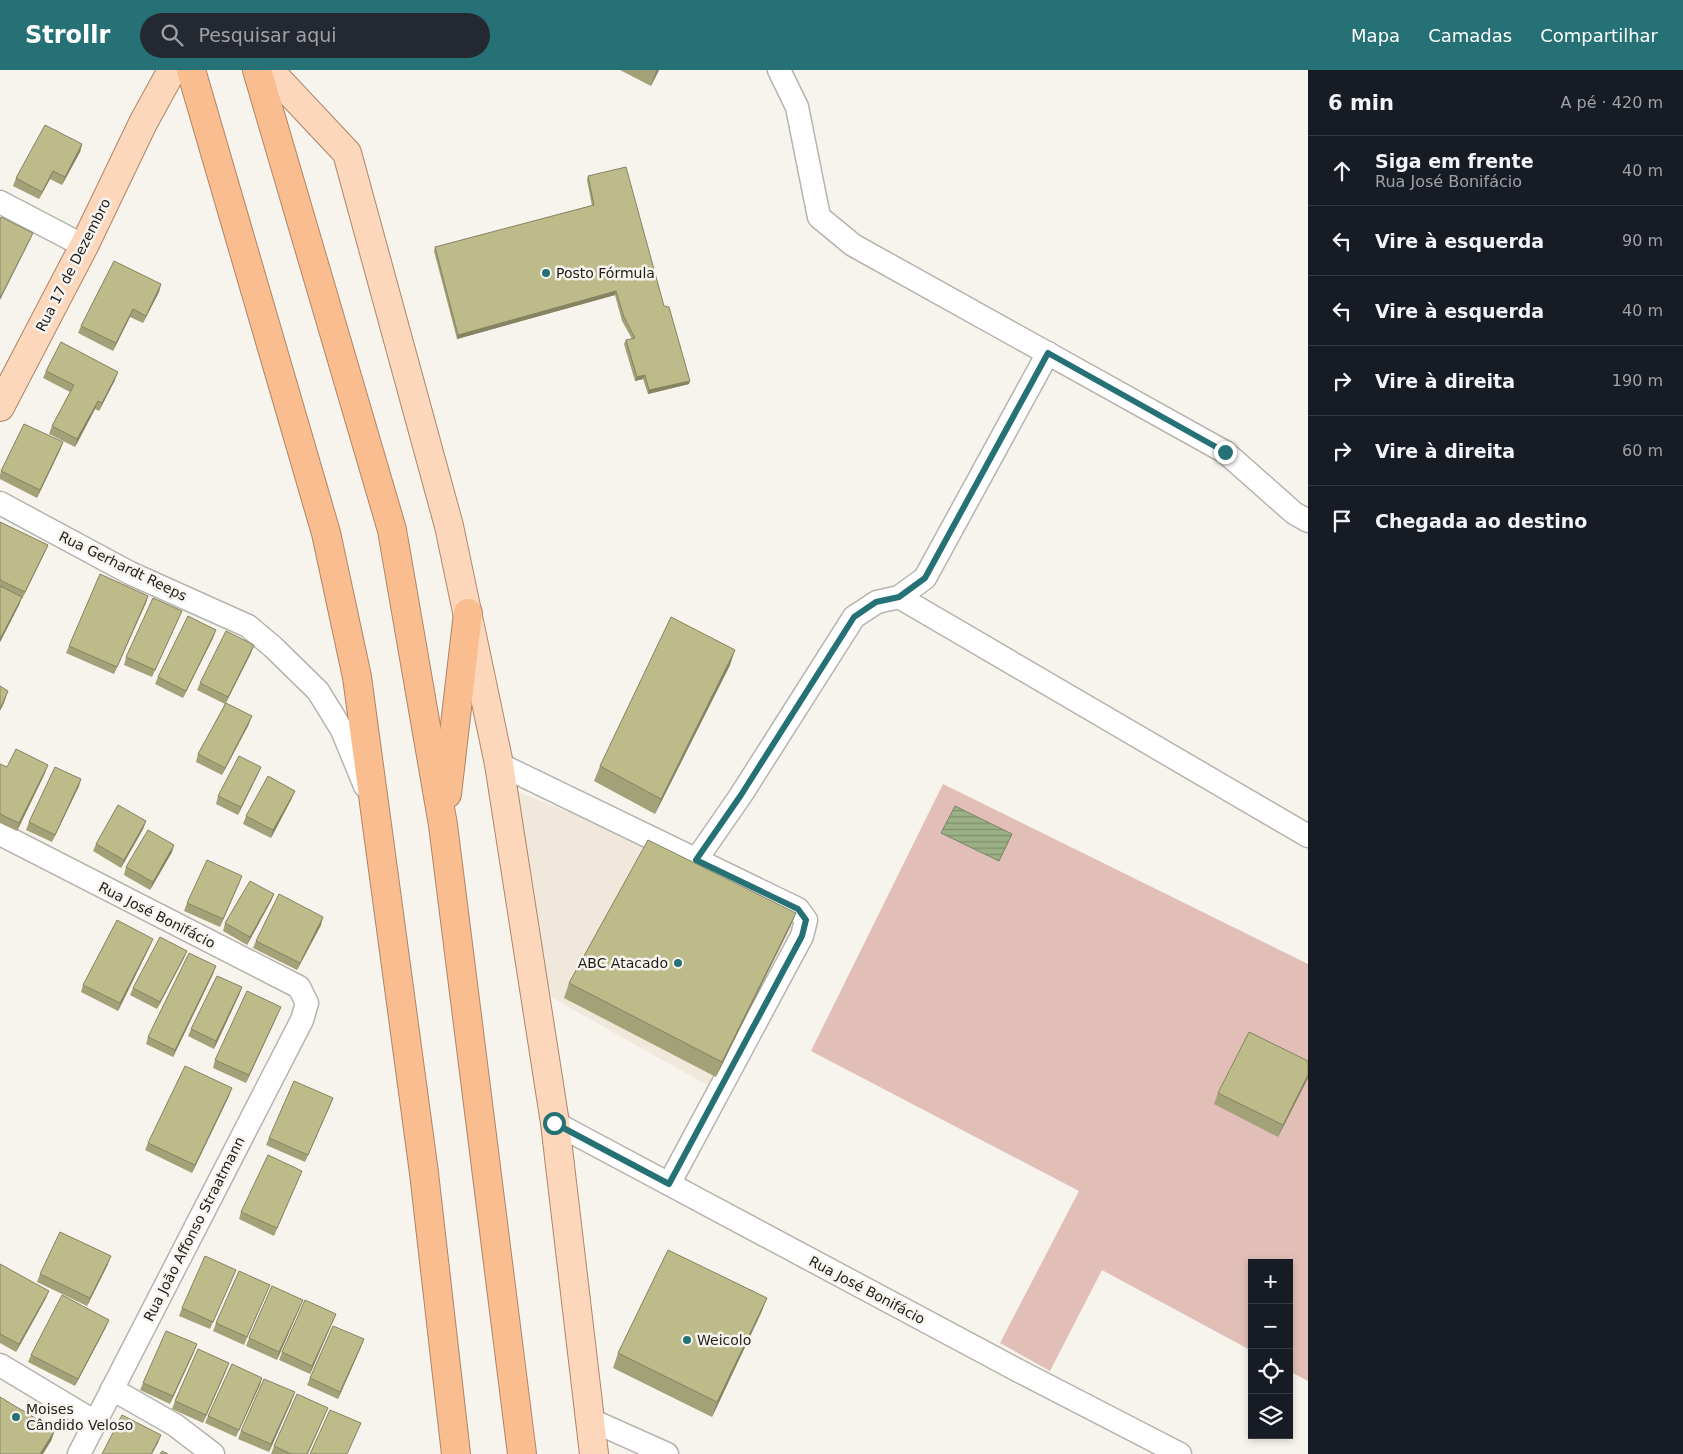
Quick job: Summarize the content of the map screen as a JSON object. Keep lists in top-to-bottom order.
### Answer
{
  "streets": {
    "main road": ["Rua 17 de Dezembro"],
    "street": ["Rua Gerhardt Reeps", "Rua José Bonifácio", "Rua João Affonso Straatmann"]
  },
  "crossings": [
    ["Rua José Bonifácio", "Rua João Affonso Straatmann"]
  ],
  "places": [
    "Posto Fórmula",
    "ABC Atacado",
    "Weicolo",
    "Moises Cândido Veloso"
  ],
  "page": {
    "header": "Strollr",
    "search": "Pesquisar aqui",
    "nav": ["Mapa", "Camadas", "Compartilhar"],
    "heading": ["6 min", "A pé · 420 m"],
    "list": [
      ["Siga em frente", "Rua José Bonifácio", "40 m"],
      ["Vire à esquerda", "90 m"],
      ["Vire à esquerda", "40 m"],
      ["Vire à direita", "190 m"],
      ["Vire à direita", "60 m"],
      "Chegada ao destino"
    ],
    "map_buttons": ["+", "−"]
  }
}
